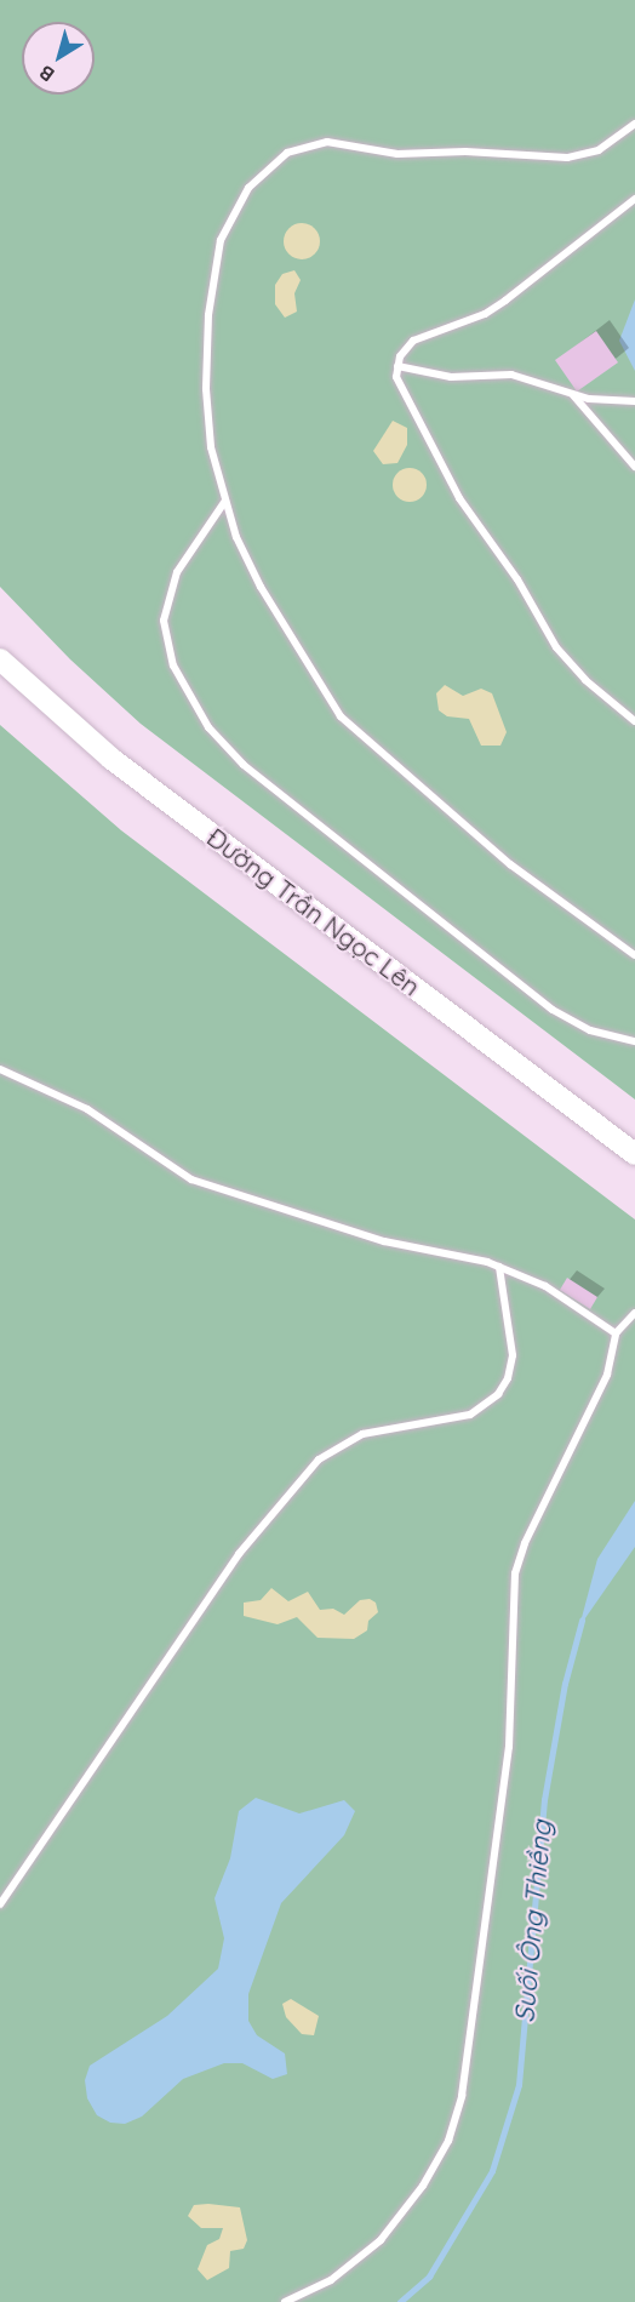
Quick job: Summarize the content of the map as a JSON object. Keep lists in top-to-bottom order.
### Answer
{
  "streets": {
    "street": ["Đường Trần Ngọc Lên"]
  },
  "water": ["Suối Ông Thiềng"],
  "north": "bottom left"
}
